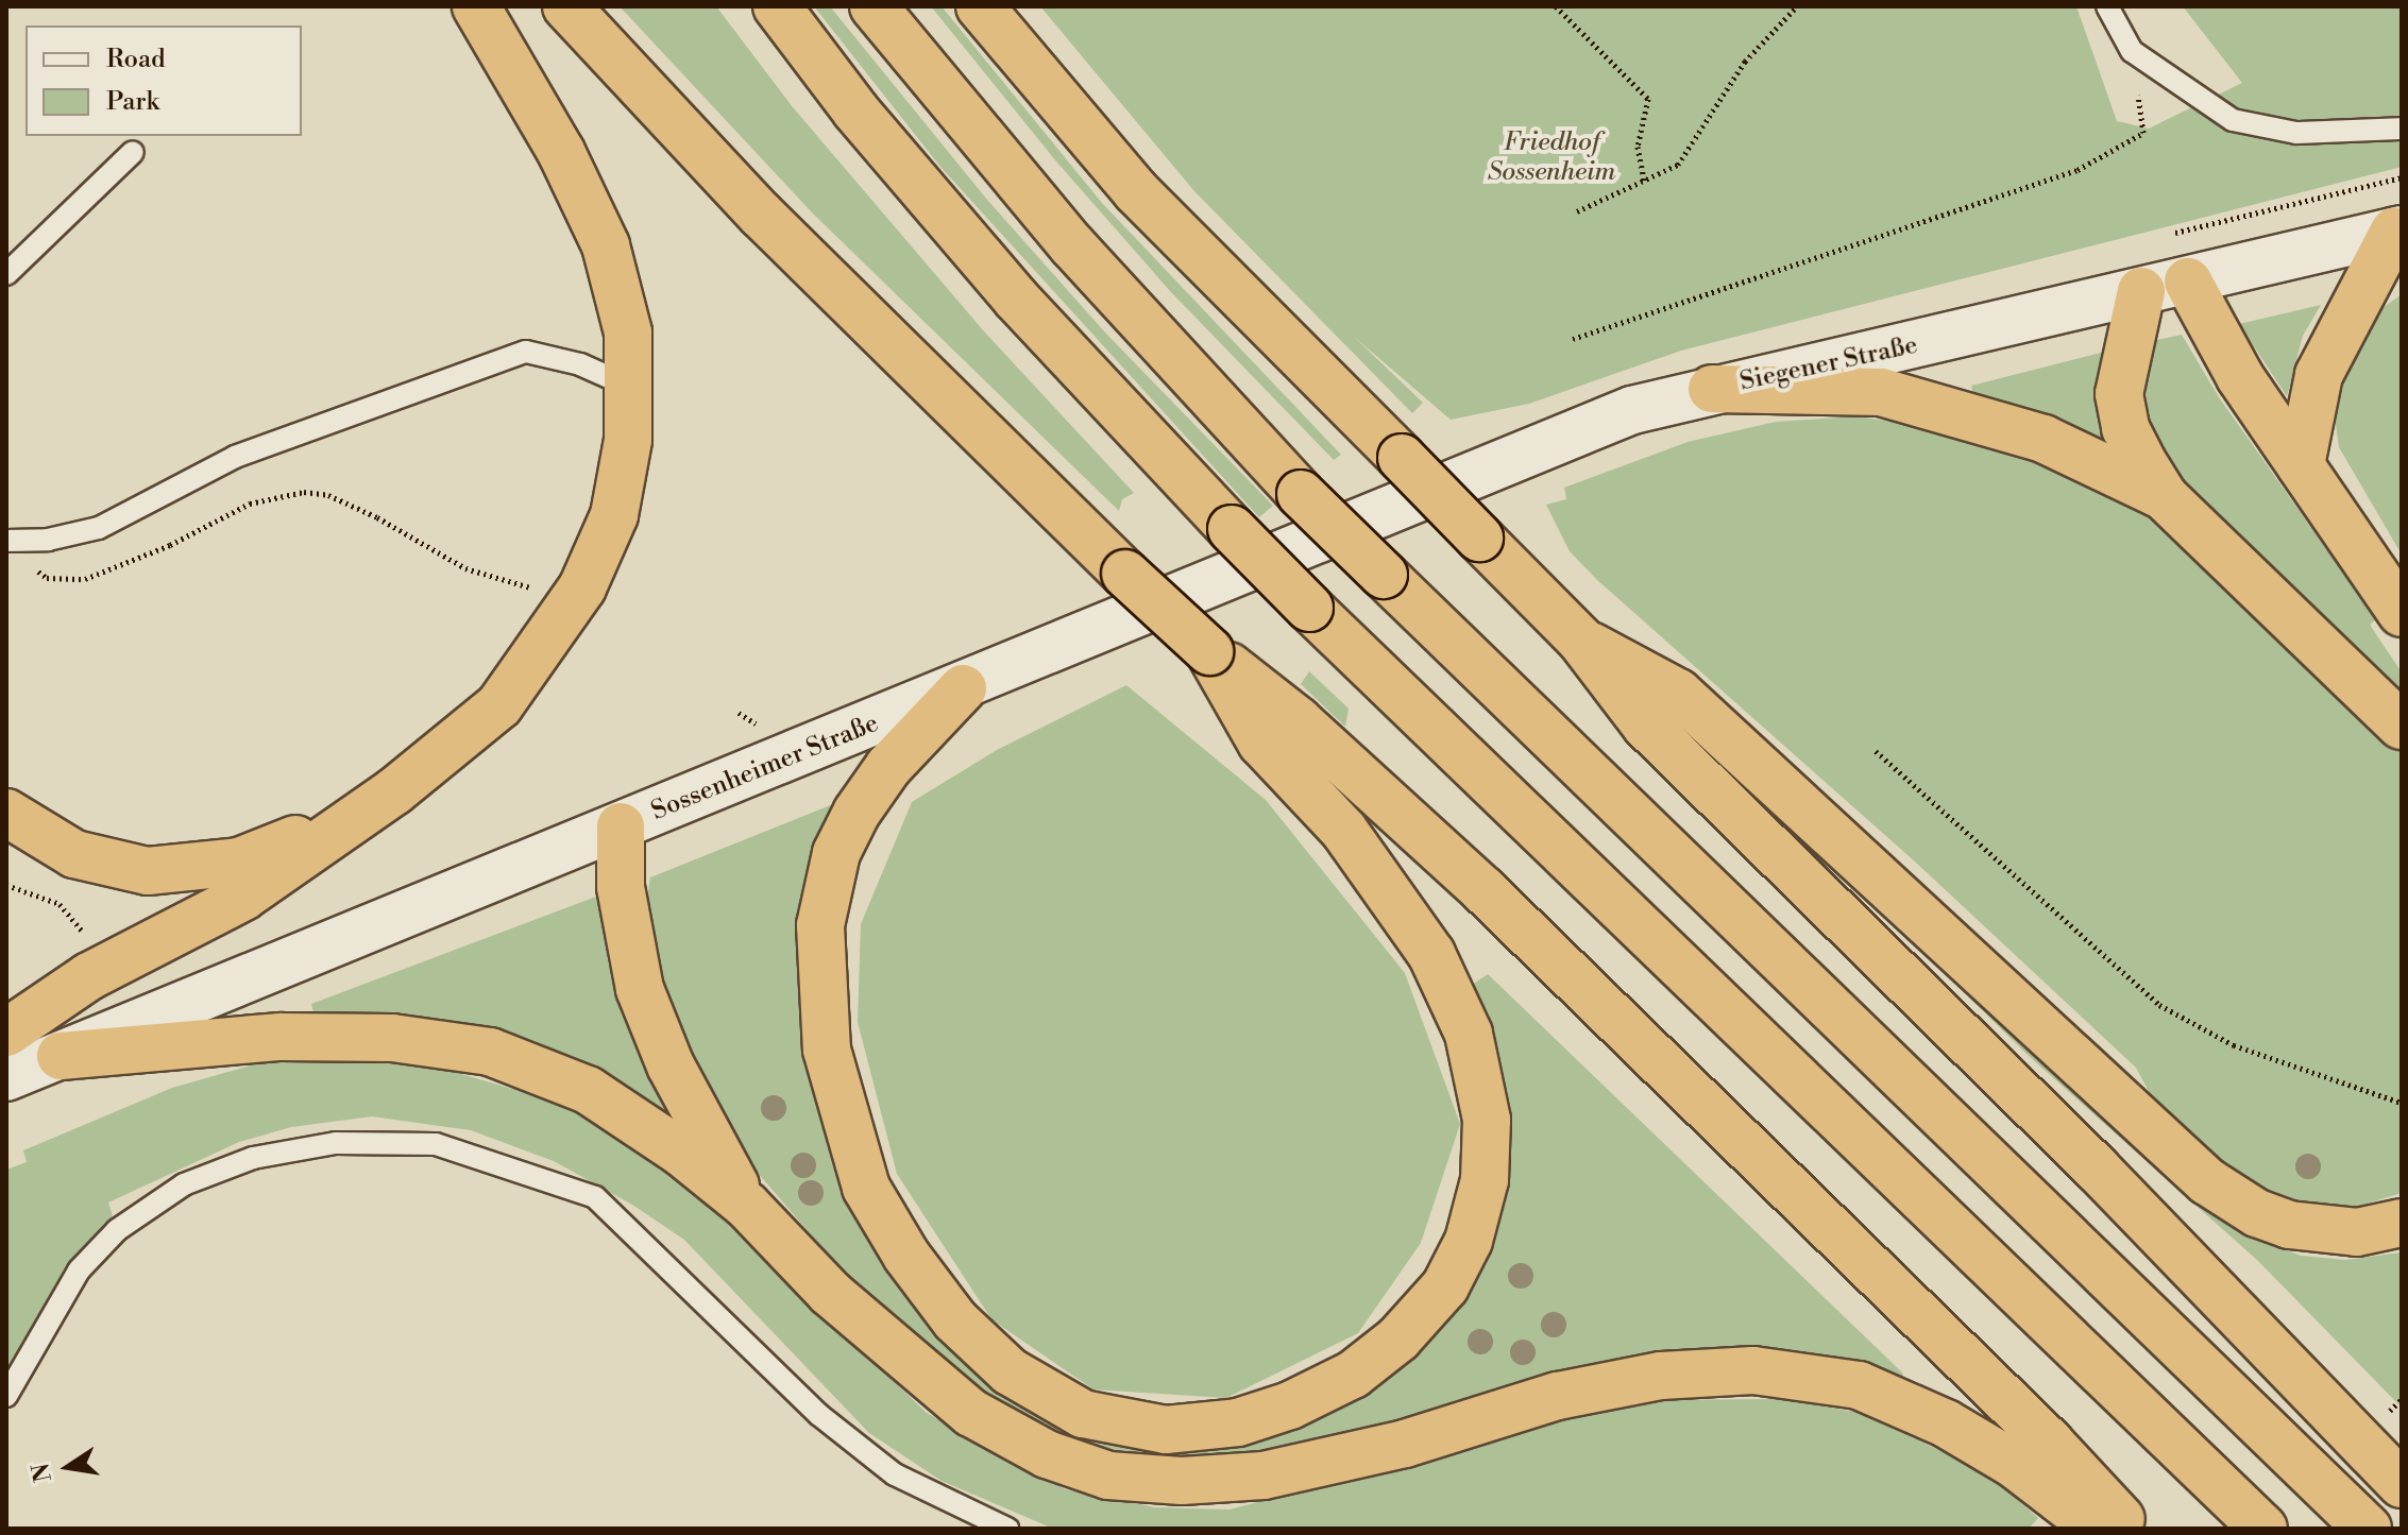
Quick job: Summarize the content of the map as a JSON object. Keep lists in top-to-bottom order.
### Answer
{
  "streets": {
    "main road": ["Siegener Straße", "Sossenheimer Straße"]
  },
  "crossings": [
    ["Siegener Straße", "Sossenheimer Straße"]
  ],
  "parks": ["Friedhof Sossenheim"],
  "legend": ["Road", "Park"],
  "north": "left"
}
